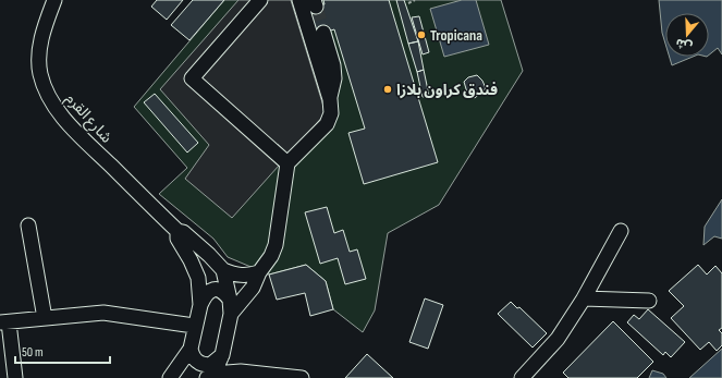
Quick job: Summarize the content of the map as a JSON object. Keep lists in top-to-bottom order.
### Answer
{
  "streets": {
    "street": ["شارع القرم"]
  },
  "places": ["Tropicana", "فندق كراون بلازا"],
  "scale_bar": "50 m",
  "north": "bottom"
}
